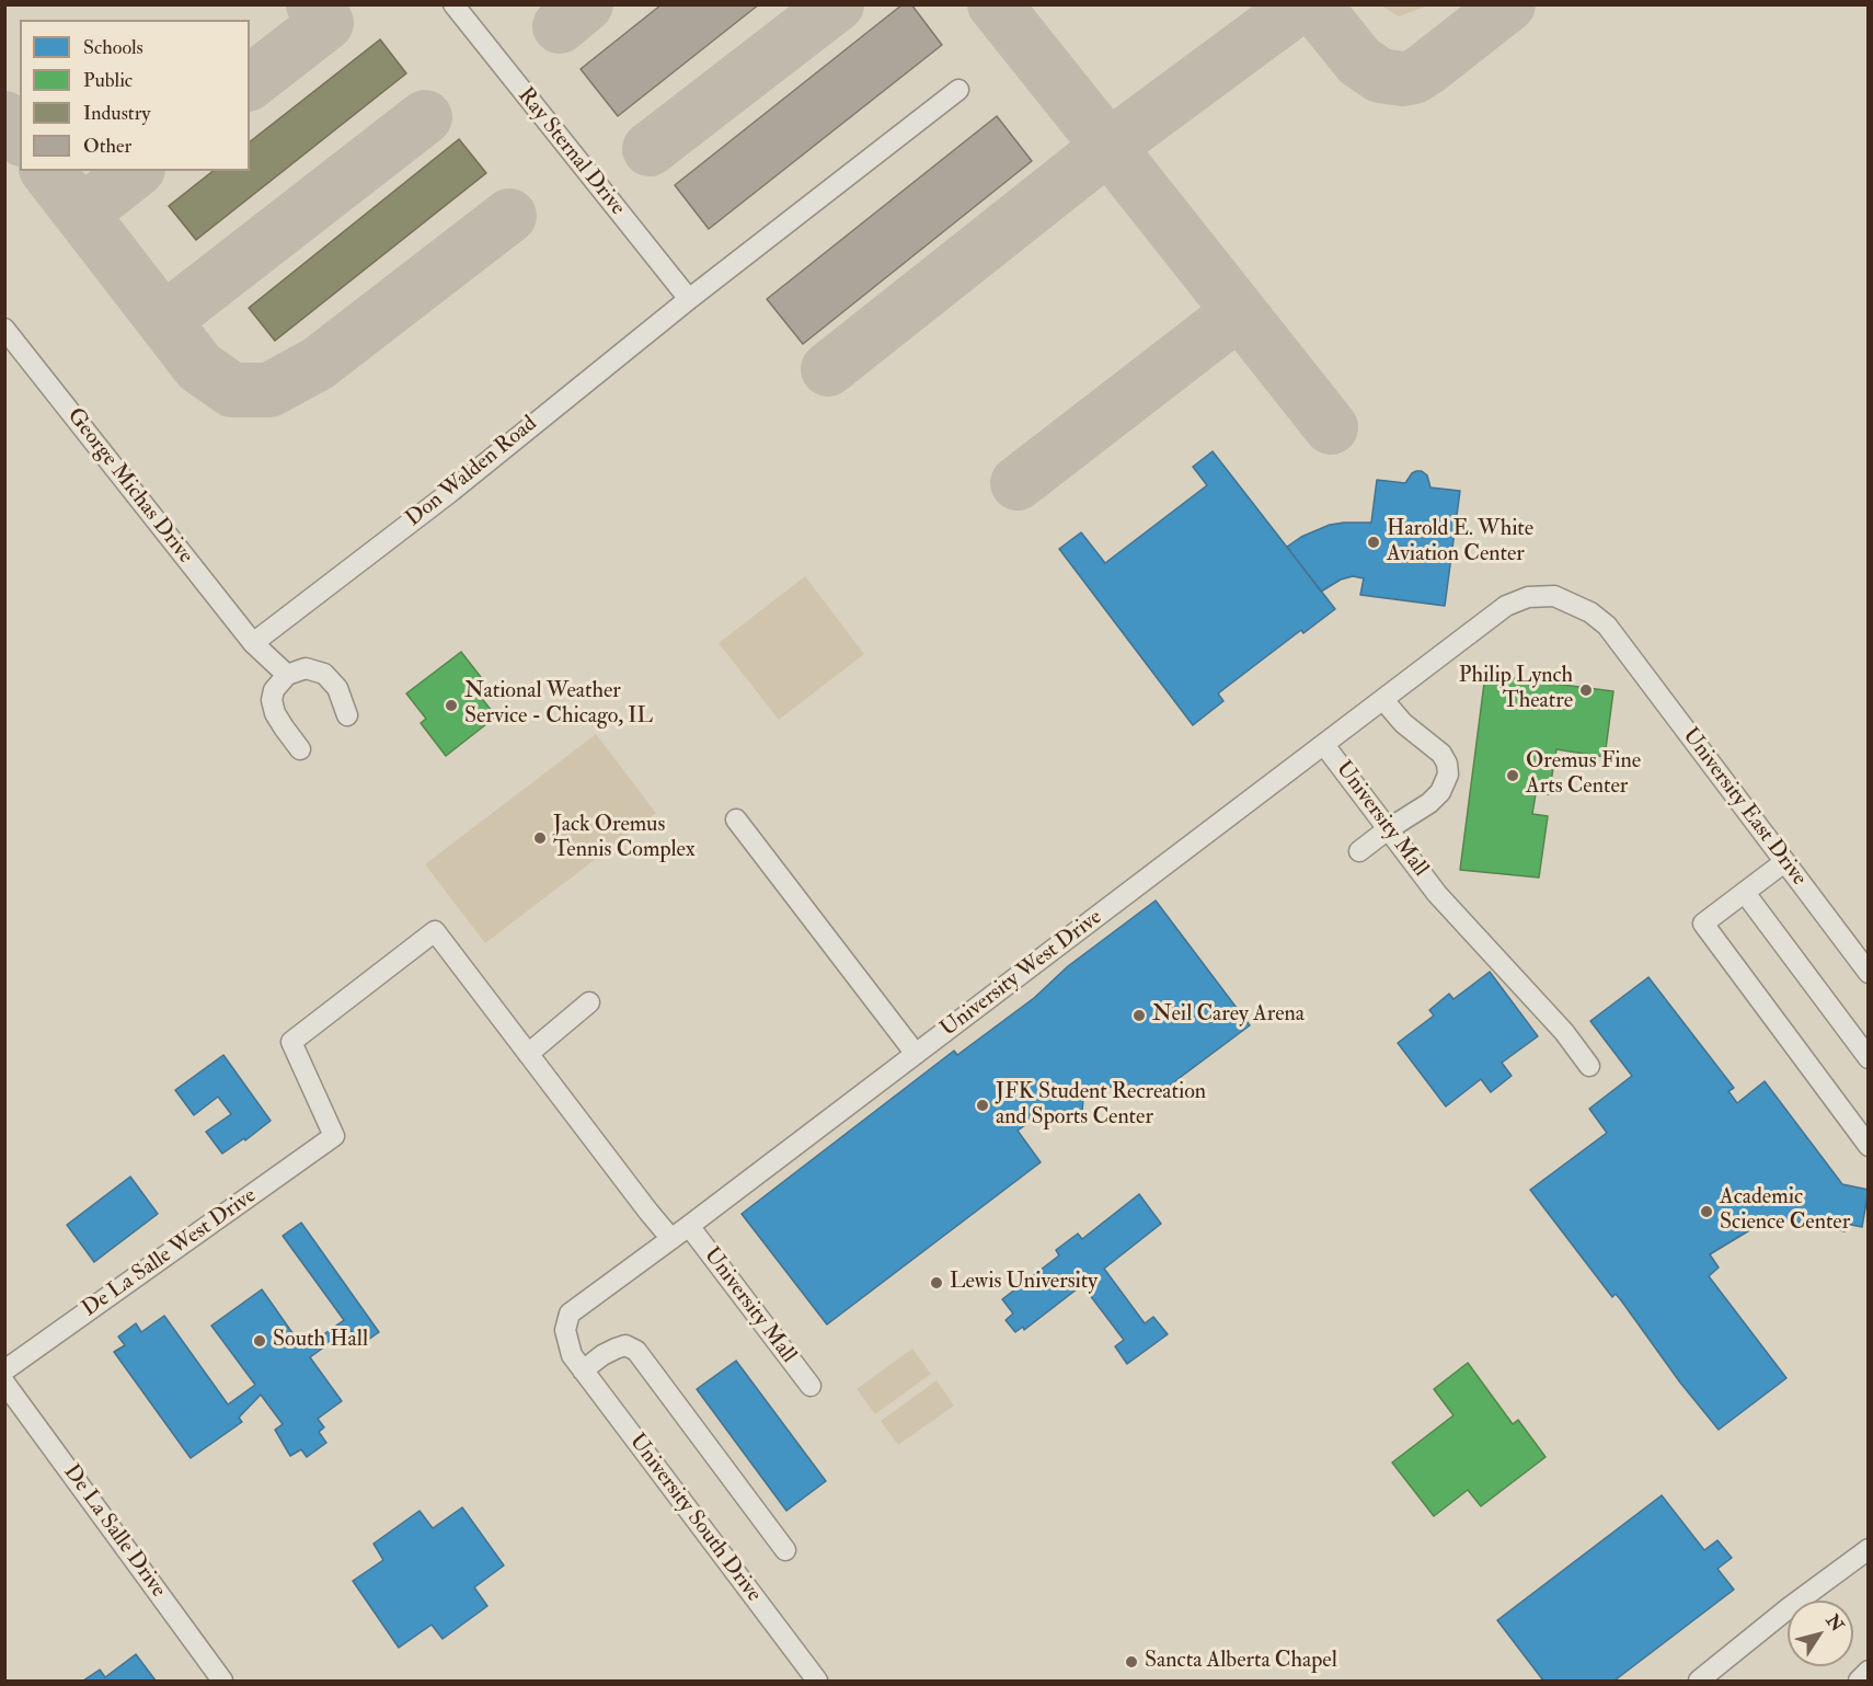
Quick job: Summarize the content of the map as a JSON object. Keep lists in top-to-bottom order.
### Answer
{
  "streets": {
    "street": [
      "Ray Sternal Drive",
      "Don Walden Road",
      "George Michas Drive",
      "University East Drive",
      "University Mall",
      "University West Drive",
      "De La Salle West Drive",
      "University South Drive",
      "De La Salle Drive"
    ]
  },
  "crossings": [
    ["Ray Sternal Drive", "Don Walden Road"],
    ["Don Walden Road", "George Michas Drive"],
    ["University East Drive", "University West Drive"],
    ["University Mall", "University West Drive"],
    ["University West Drive", "University South Drive"]
  ],
  "places": [
    "Harold E. White Aviation Center",
    "Philip Lynch Theatre",
    "National Weather Service - Chicago, IL",
    "Oremus Fine Arts Center",
    "Jack Oremus Tennis Complex",
    "Neil Carey Arena",
    "JFK Student Recreation and Sports Center",
    "Academic Science Center",
    "Lewis University",
    "South Hall",
    "Sancta Alberta Chapel"
  ],
  "legend": [
    "Schools",
    "Public",
    "Industry",
    "Other"
  ],
  "north": "top right"
}
